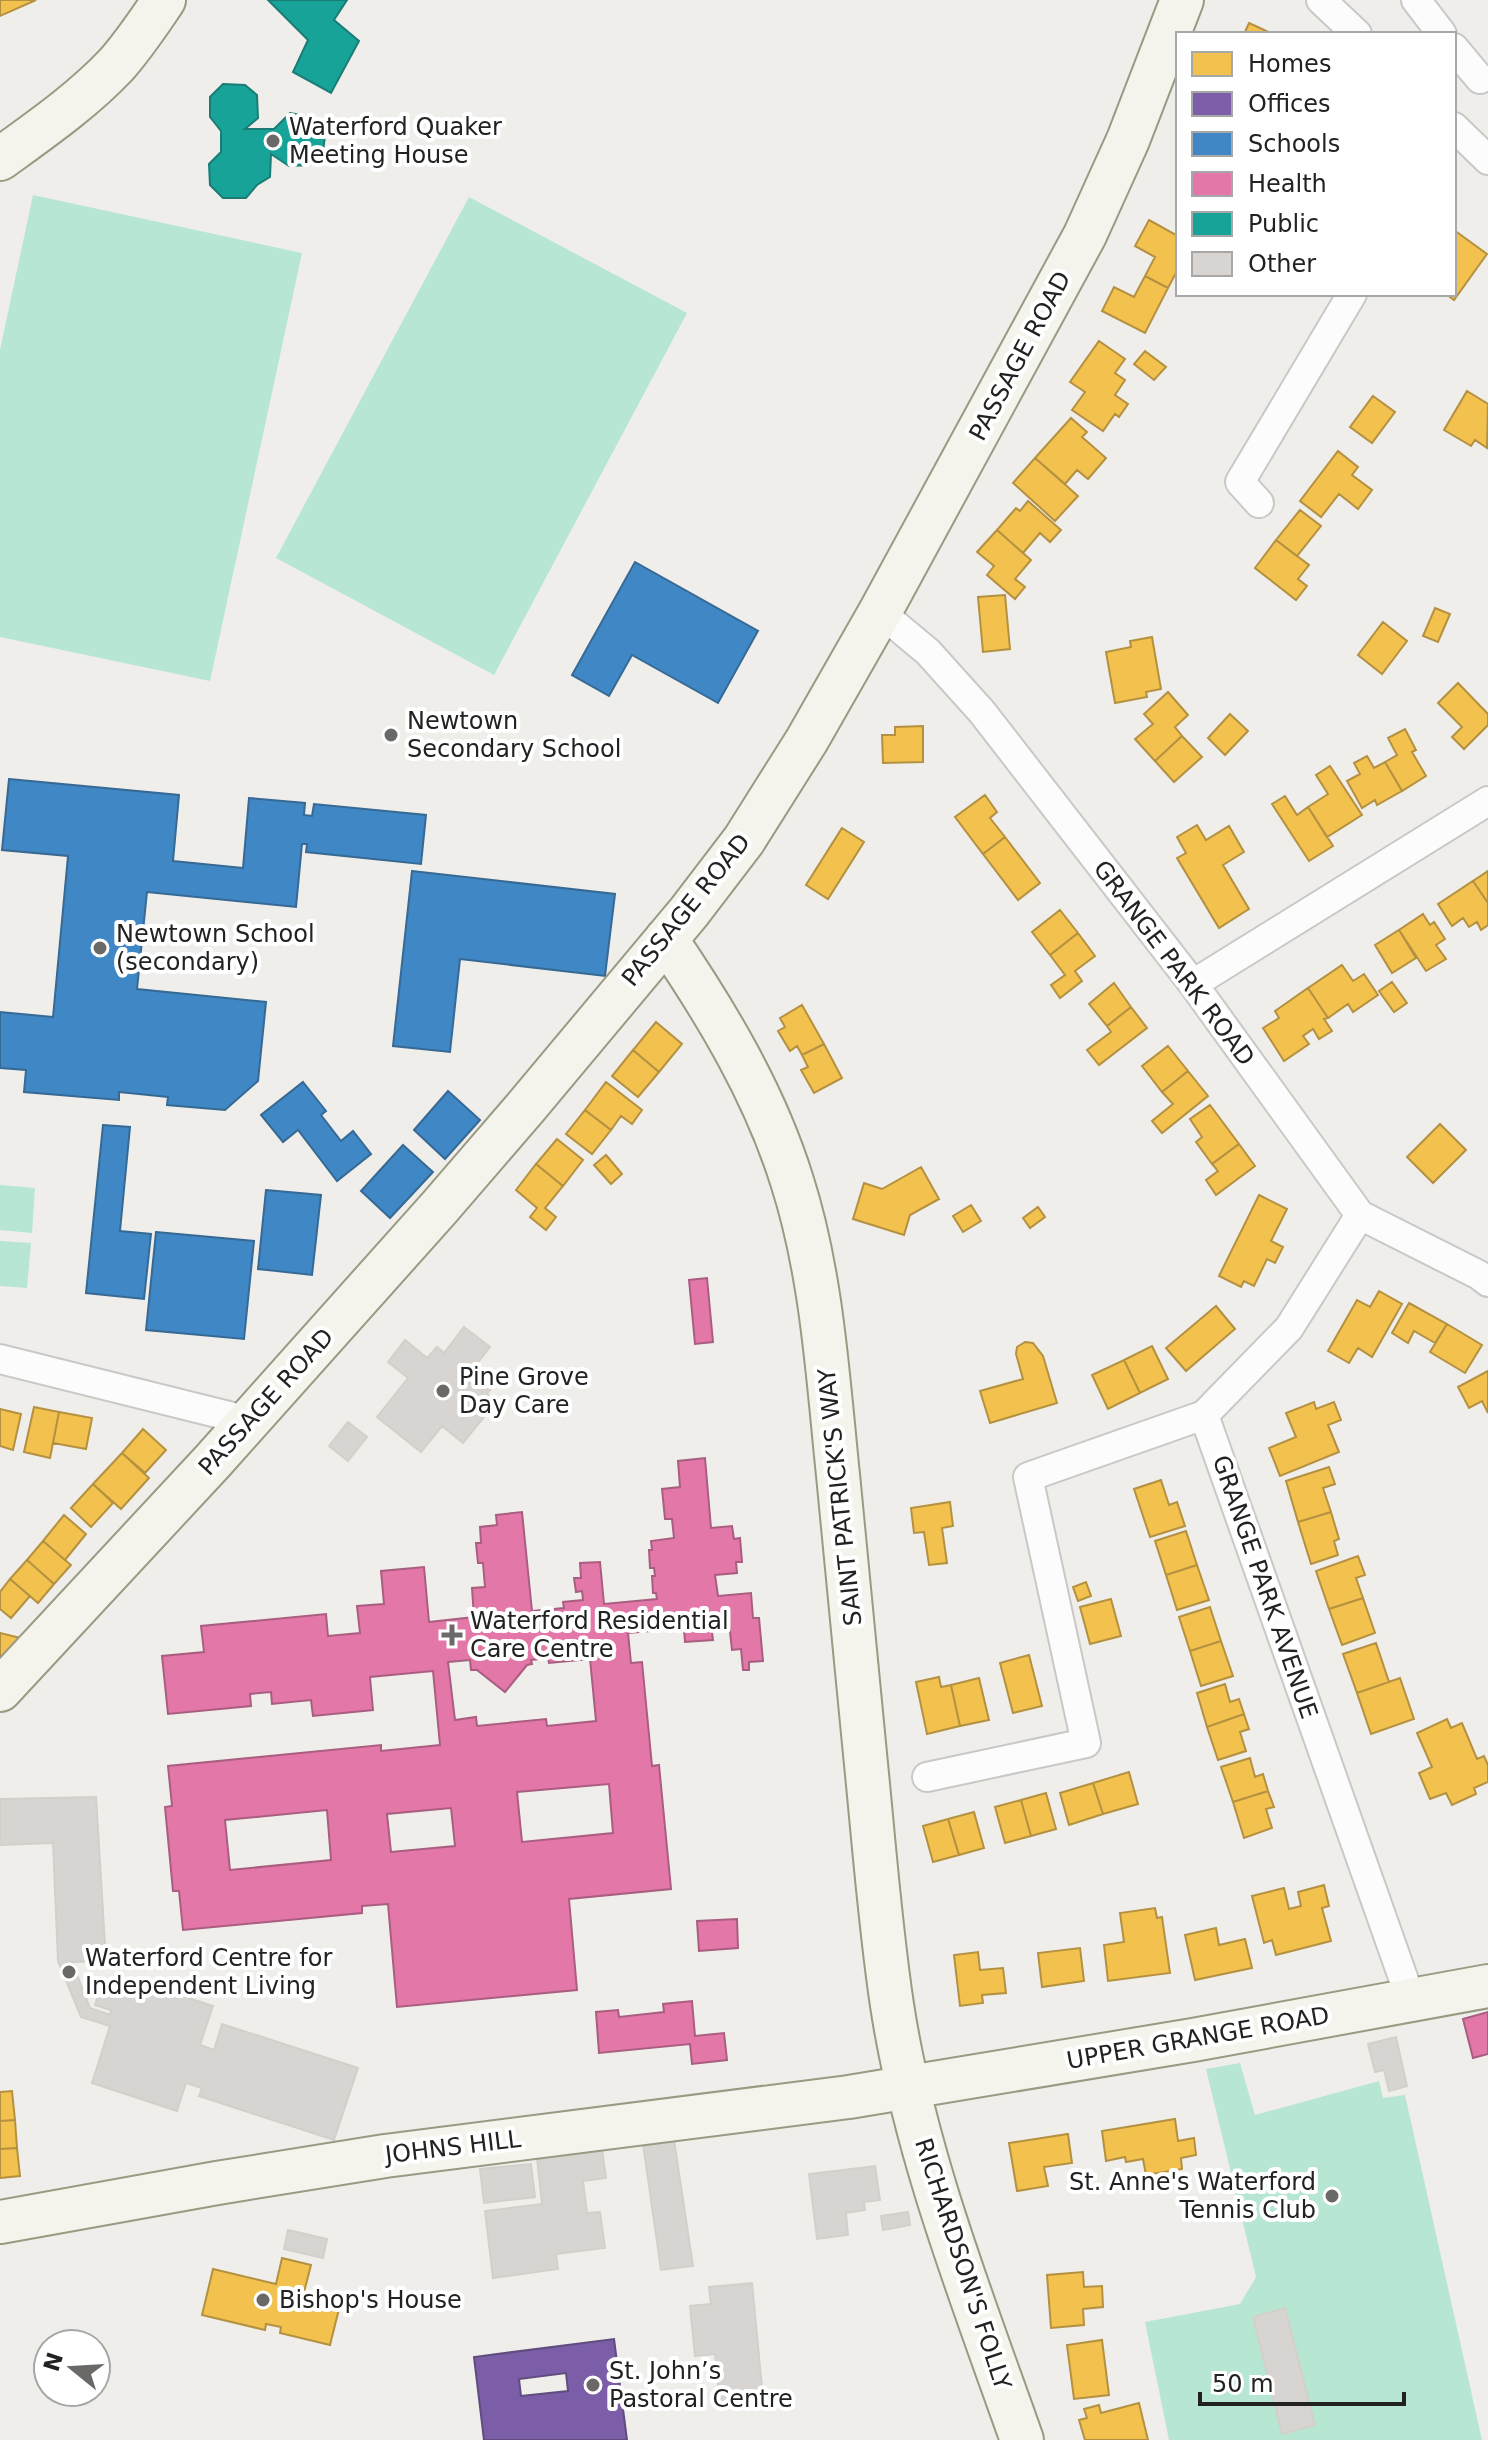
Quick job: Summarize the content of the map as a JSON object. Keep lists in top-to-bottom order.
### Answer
{
  "streets": {
    "main road": [
      "PASSAGE ROAD",
      "SAINT PATRICK'S WAY",
      "UPPER GRANGE ROAD",
      "JOHNS HILL",
      "RICHARDSON'S FOLLY"
    ],
    "street": ["GRANGE PARK ROAD", "GRANGE PARK AVENUE"]
  },
  "crossings": [
    ["PASSAGE ROAD", "GRANGE PARK ROAD"],
    ["PASSAGE ROAD", "SAINT PATRICK'S WAY"],
    ["SAINT PATRICK'S WAY", "UPPER GRANGE ROAD"],
    ["SAINT PATRICK'S WAY", "JOHNS HILL"],
    ["SAINT PATRICK'S WAY", "RICHARDSON'S FOLLY"],
    ["GRANGE PARK AVENUE", "UPPER GRANGE ROAD"],
    ["UPPER GRANGE ROAD", "JOHNS HILL"],
    ["UPPER GRANGE ROAD", "RICHARDSON'S FOLLY"],
    ["JOHNS HILL", "RICHARDSON'S FOLLY"]
  ],
  "places": {
    "other": [
      "Waterford Quaker Meeting House",
      "Newtown Secondary School",
      "Newtown School (secondary)",
      "Pine Grove Day Care",
      "Waterford Centre for Independent Living",
      "St. Anne's Waterford Tennis Club",
      "Bishop's House",
      "St. John’s Pastoral Centre"
    ],
    "health": ["Waterford Residential Care Centre"]
  },
  "legend": [
    "Homes",
    "Offices",
    "Schools",
    "Health",
    "Public",
    "Other"
  ],
  "scale_bar": "50 m",
  "north": "left"
}
